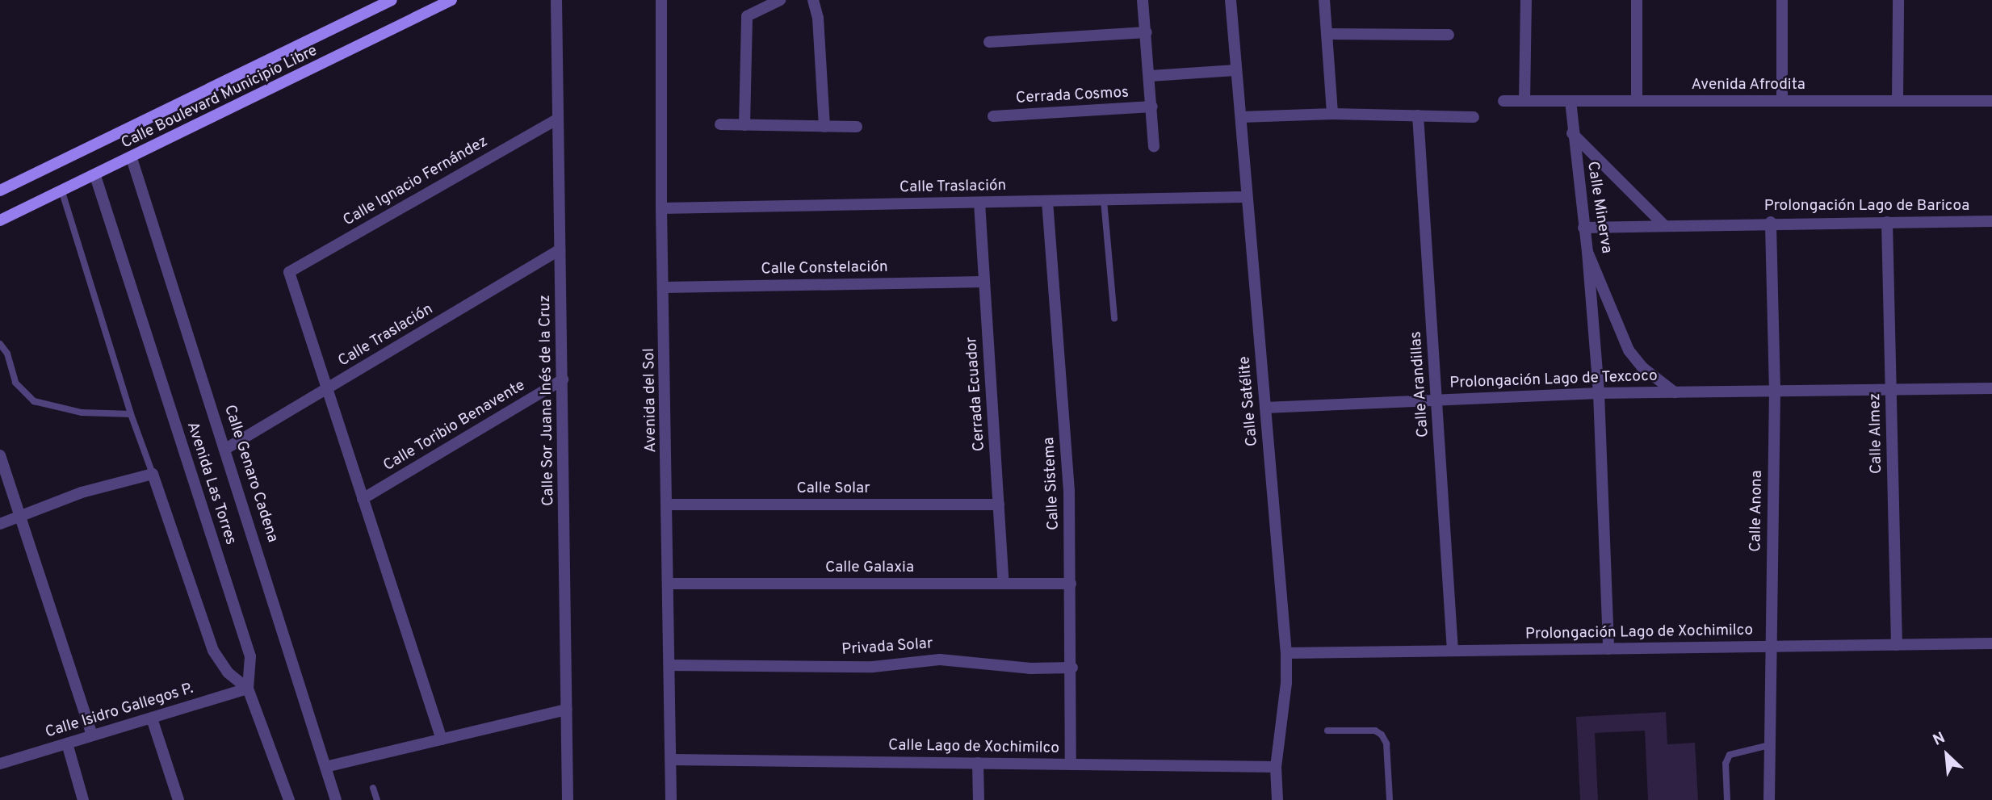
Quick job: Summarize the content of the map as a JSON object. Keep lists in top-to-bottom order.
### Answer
{
  "streets": {
    "main road": ["Calle Boulevard Municipio Libre"],
    "street": [
      "Avenida Afrodita",
      "Cerrada Cosmos",
      "Calle Ignacio Fernández",
      "Calle Traslación",
      "Prolongación Lago de Baricoa",
      "Calle Minerva",
      "Calle Constelación",
      "Prolongación Lago de Texcoco",
      "Calle Arandillas",
      "Cerrada Ecuador",
      "Calle Sor Juana Inés de la Cruz",
      "Avenida del Sol",
      "Calle Satélite",
      "Calle Toribio Benavente",
      "Calle Almez",
      "Calle Genaro Cadena",
      "Avenida Las Torres",
      "Calle Sistema",
      "Calle Solar",
      "Calle Anona",
      "Calle Galaxia",
      "Prolongación Lago de Xochimilco",
      "Privada Solar",
      "Calle Isidro Gallegos P.",
      "Calle Lago de Xochimilco"
    ]
  },
  "crossings": [
    ["Avenida Afrodita", "Calle Minerva"],
    ["Calle Boulevard Municipio Libre", "Calle Genaro Cadena"],
    ["Calle Boulevard Municipio Libre", "Avenida Las Torres"],
    ["Calle Ignacio Fernández", "Calle Traslación"],
    ["Calle Ignacio Fernández", "Calle Sor Juana Inés de la Cruz"],
    ["Calle Traslación", "Cerrada Ecuador"],
    ["Calle Traslación", "Calle Sor Juana Inés de la Cruz"],
    ["Calle Traslación", "Avenida del Sol"],
    ["Calle Traslación", "Calle Satélite"],
    ["Calle Traslación", "Calle Genaro Cadena"],
    ["Calle Traslación", "Calle Sistema"],
    ["Prolongación Lago de Baricoa", "Calle Minerva"],
    ["Prolongación Lago de Baricoa", "Calle Almez"],
    ["Prolongación Lago de Baricoa", "Calle Anona"],
    ["Calle Minerva", "Prolongación Lago de Texcoco"],
    ["Calle Constelación", "Cerrada Ecuador"],
    ["Calle Constelación", "Avenida del Sol"],
    ["Prolongación Lago de Texcoco", "Calle Arandillas"],
    ["Prolongación Lago de Texcoco", "Calle Satélite"],
    ["Prolongación Lago de Texcoco", "Calle Almez"],
    ["Prolongación Lago de Texcoco", "Calle Anona"],
    ["Calle Arandillas", "Prolongación Lago de Xochimilco"],
    ["Cerrada Ecuador", "Calle Solar"],
    ["Cerrada Ecuador", "Calle Galaxia"],
    ["Calle Sor Juana Inés de la Cruz", "Calle Toribio Benavente"],
    ["Avenida del Sol", "Calle Solar"],
    ["Avenida del Sol", "Calle Galaxia"],
    ["Avenida del Sol", "Privada Solar"],
    ["Avenida del Sol", "Calle Lago de Xochimilco"],
    ["Calle Satélite", "Prolongación Lago de Xochimilco"],
    ["Calle Satélite", "Calle Lago de Xochimilco"],
    ["Calle Almez", "Prolongación Lago de Xochimilco"],
    ["Avenida Las Torres", "Calle Isidro Gallegos P."],
    ["Calle Sistema", "Calle Galaxia"],
    ["Calle Sistema", "Privada Solar"],
    ["Calle Sistema", "Calle Lago de Xochimilco"],
    ["Calle Anona", "Prolongación Lago de Xochimilco"]
  ],
  "north": "top left"
}
